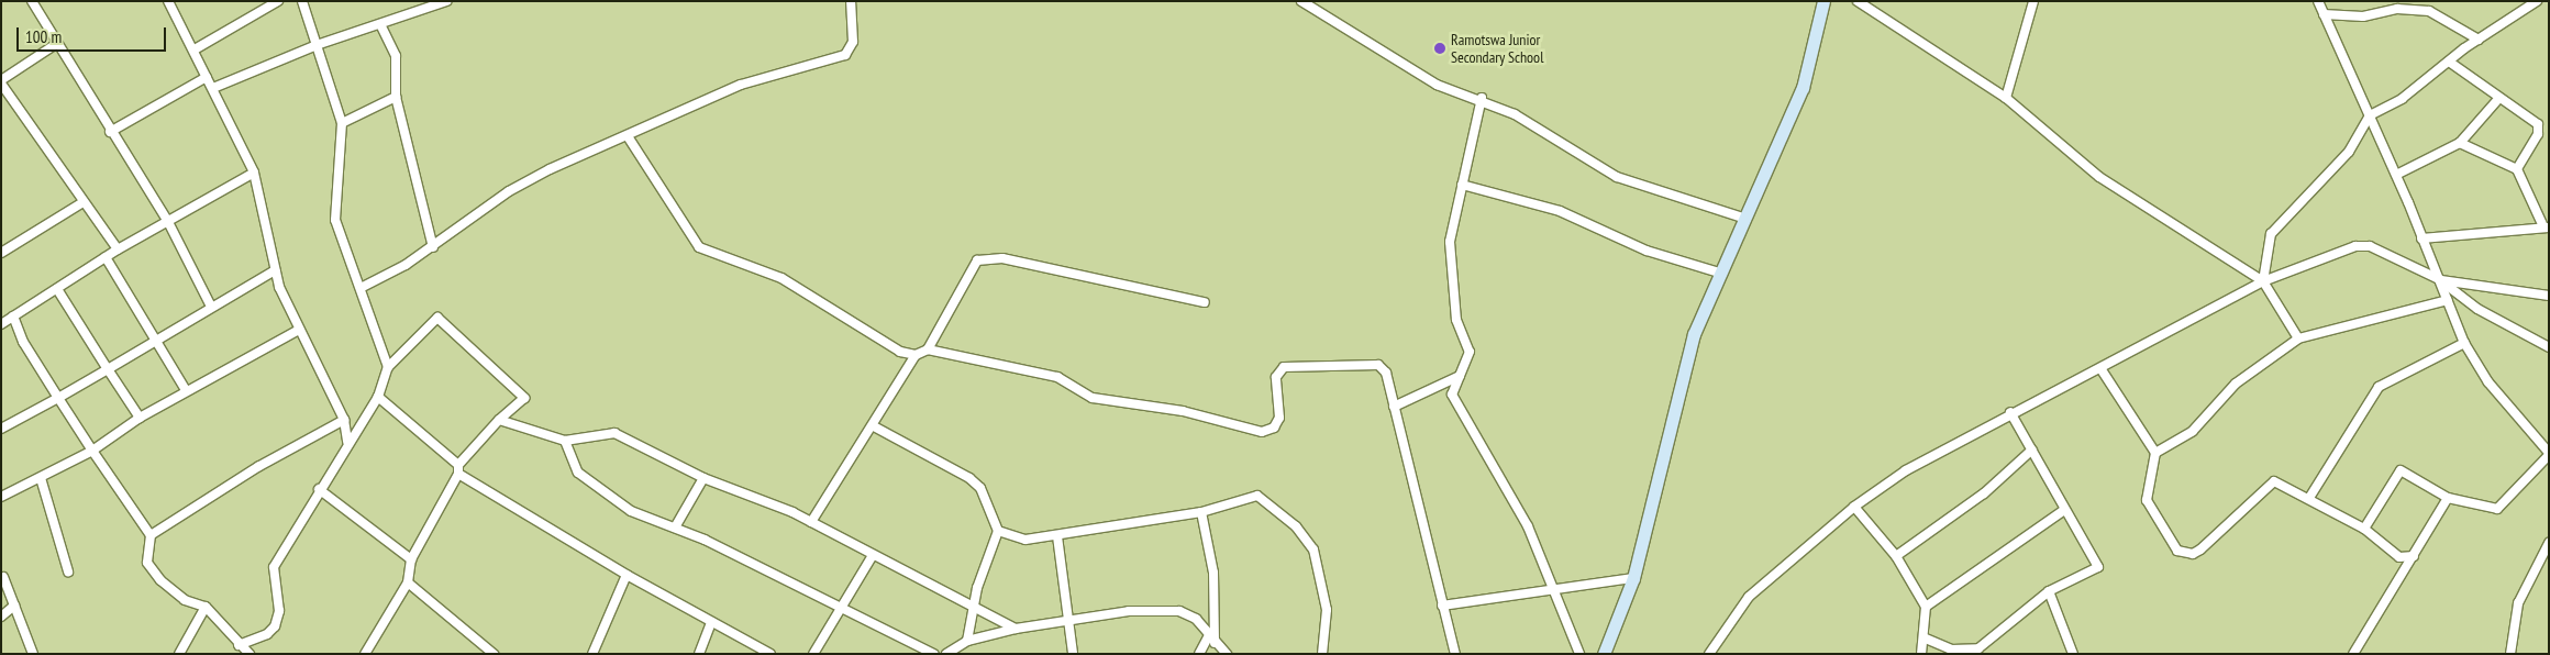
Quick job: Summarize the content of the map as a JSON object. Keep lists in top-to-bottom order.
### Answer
{
  "places": ["Ramotswa Junior Secondary School"],
  "scale_bar": "100 m"
}
